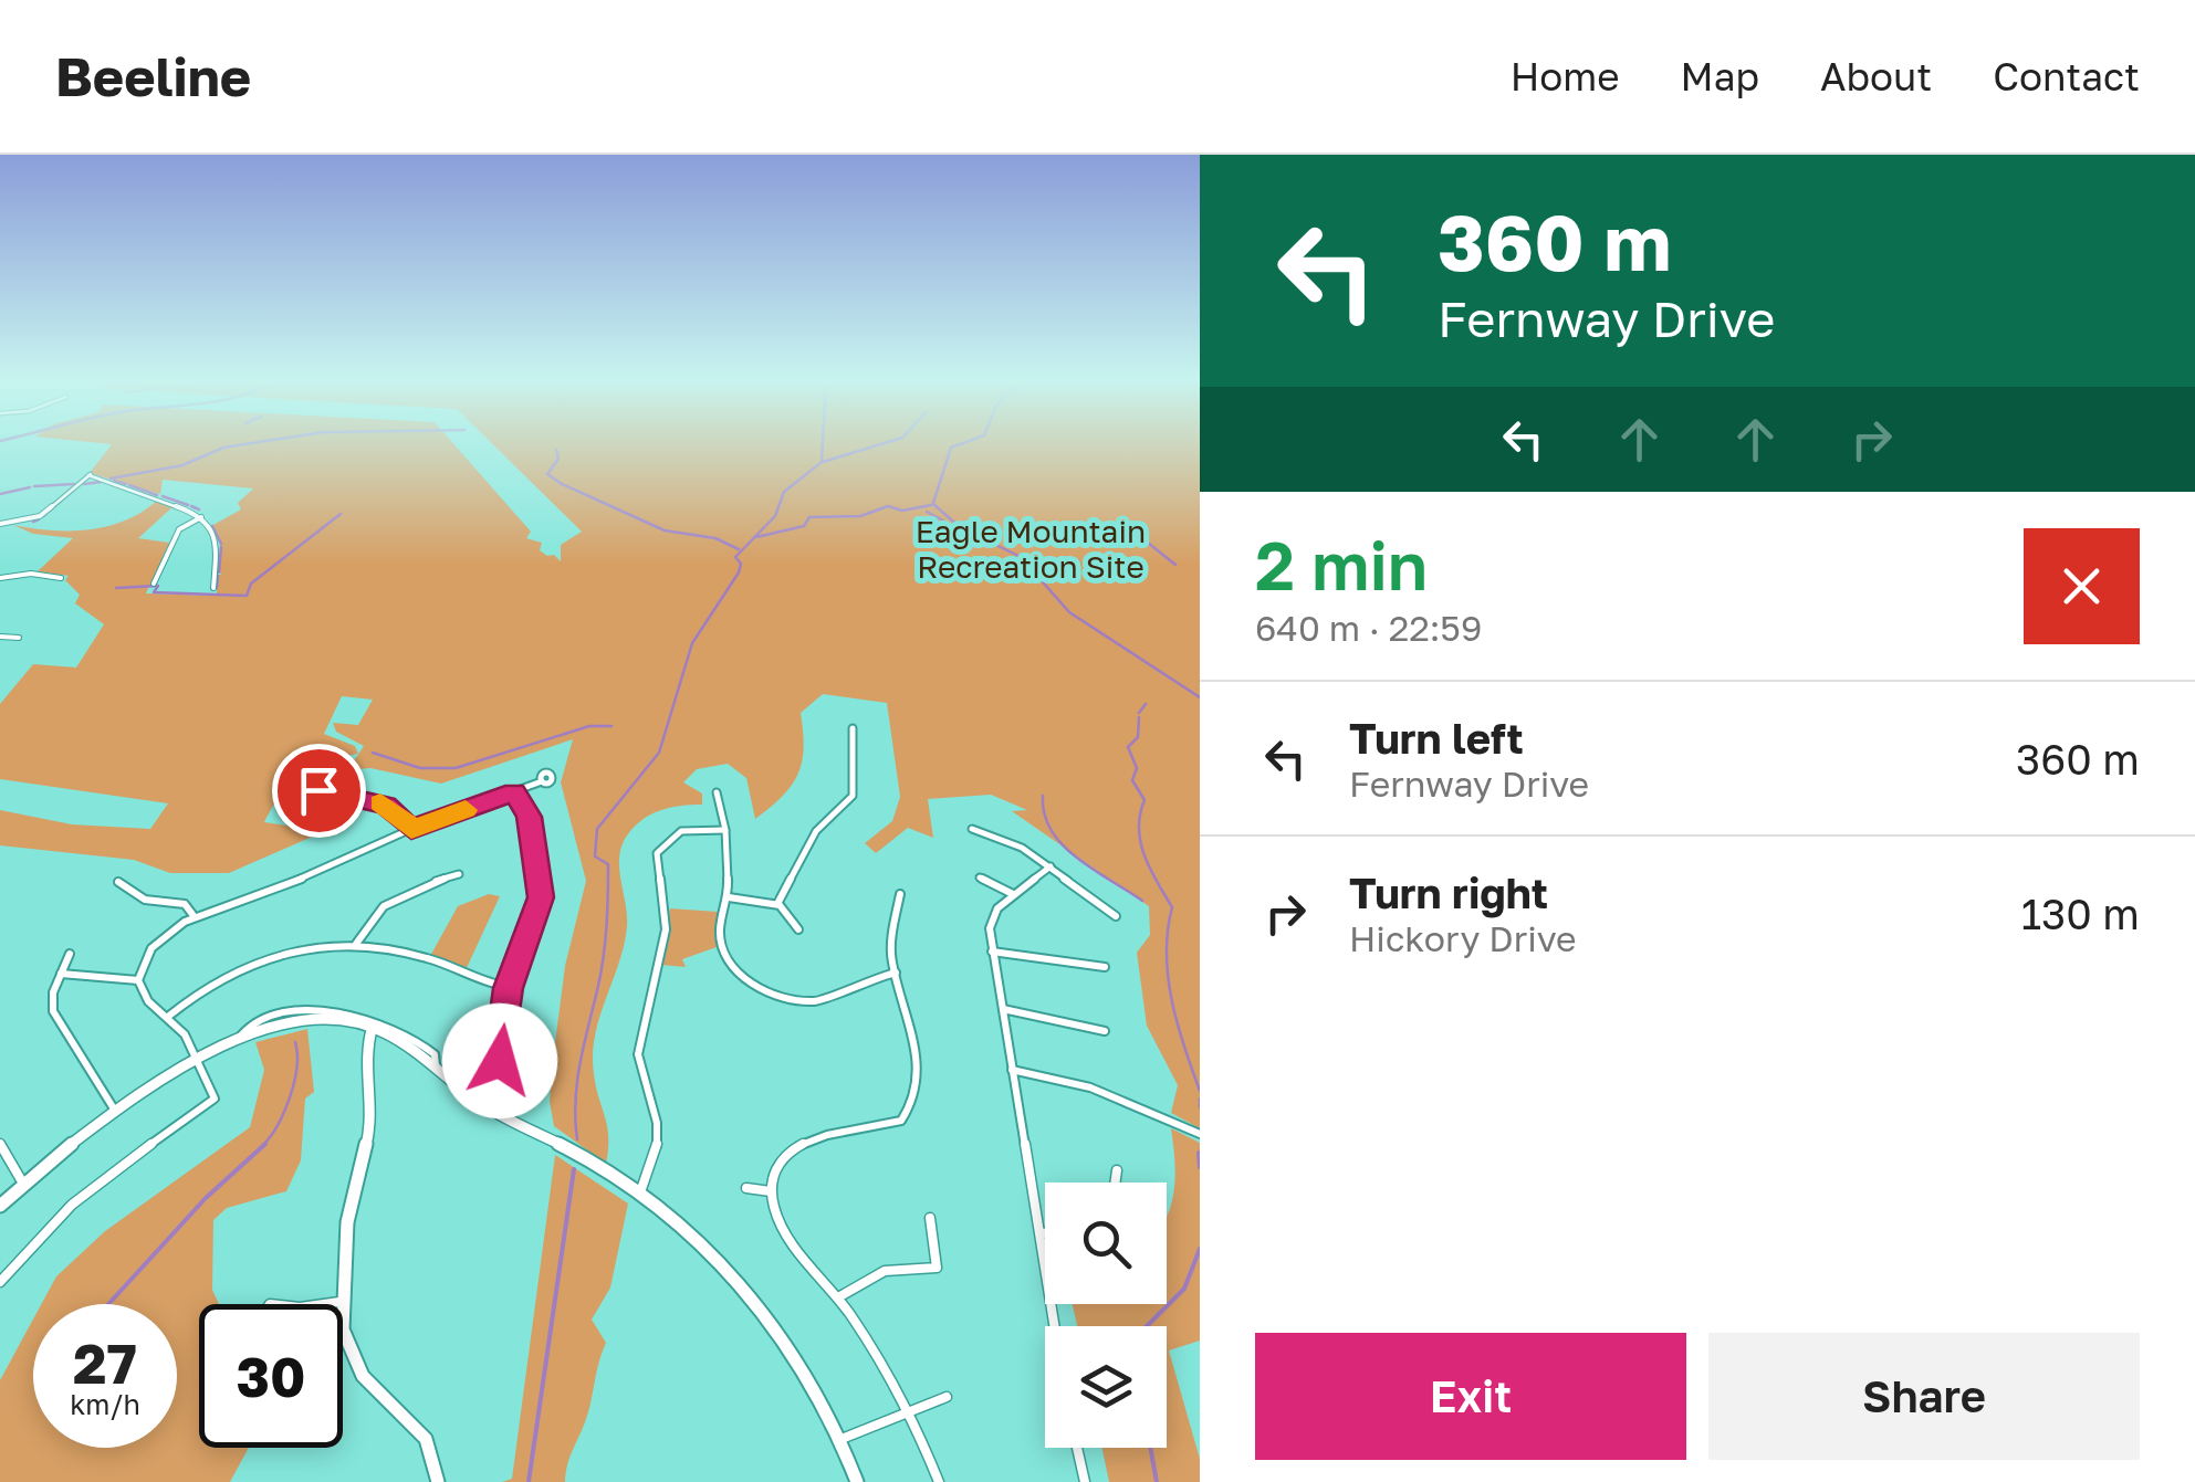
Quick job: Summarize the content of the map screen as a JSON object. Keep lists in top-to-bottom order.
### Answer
{
  "parks": ["Eagle Mountain Recreation Site"],
  "page": {
    "header": "Beeline",
    "nav": [
      "Home",
      "Map",
      "About",
      "Contact"
    ],
    "turn": ["360 m", "Fernway Drive"],
    "heading": ["2 min", "640 m · 22:59"],
    "list": [
      {
        "name": "Turn left",
        "note": "Fernway Drive",
        "value": "360 m"
      },
      {
        "name": "Turn right",
        "note": "Hickory Drive",
        "value": "130 m"
      }
    ],
    "speed": "27 km/h",
    "limit": "30",
    "buttons": ["Exit", "Share"]
  }
}
